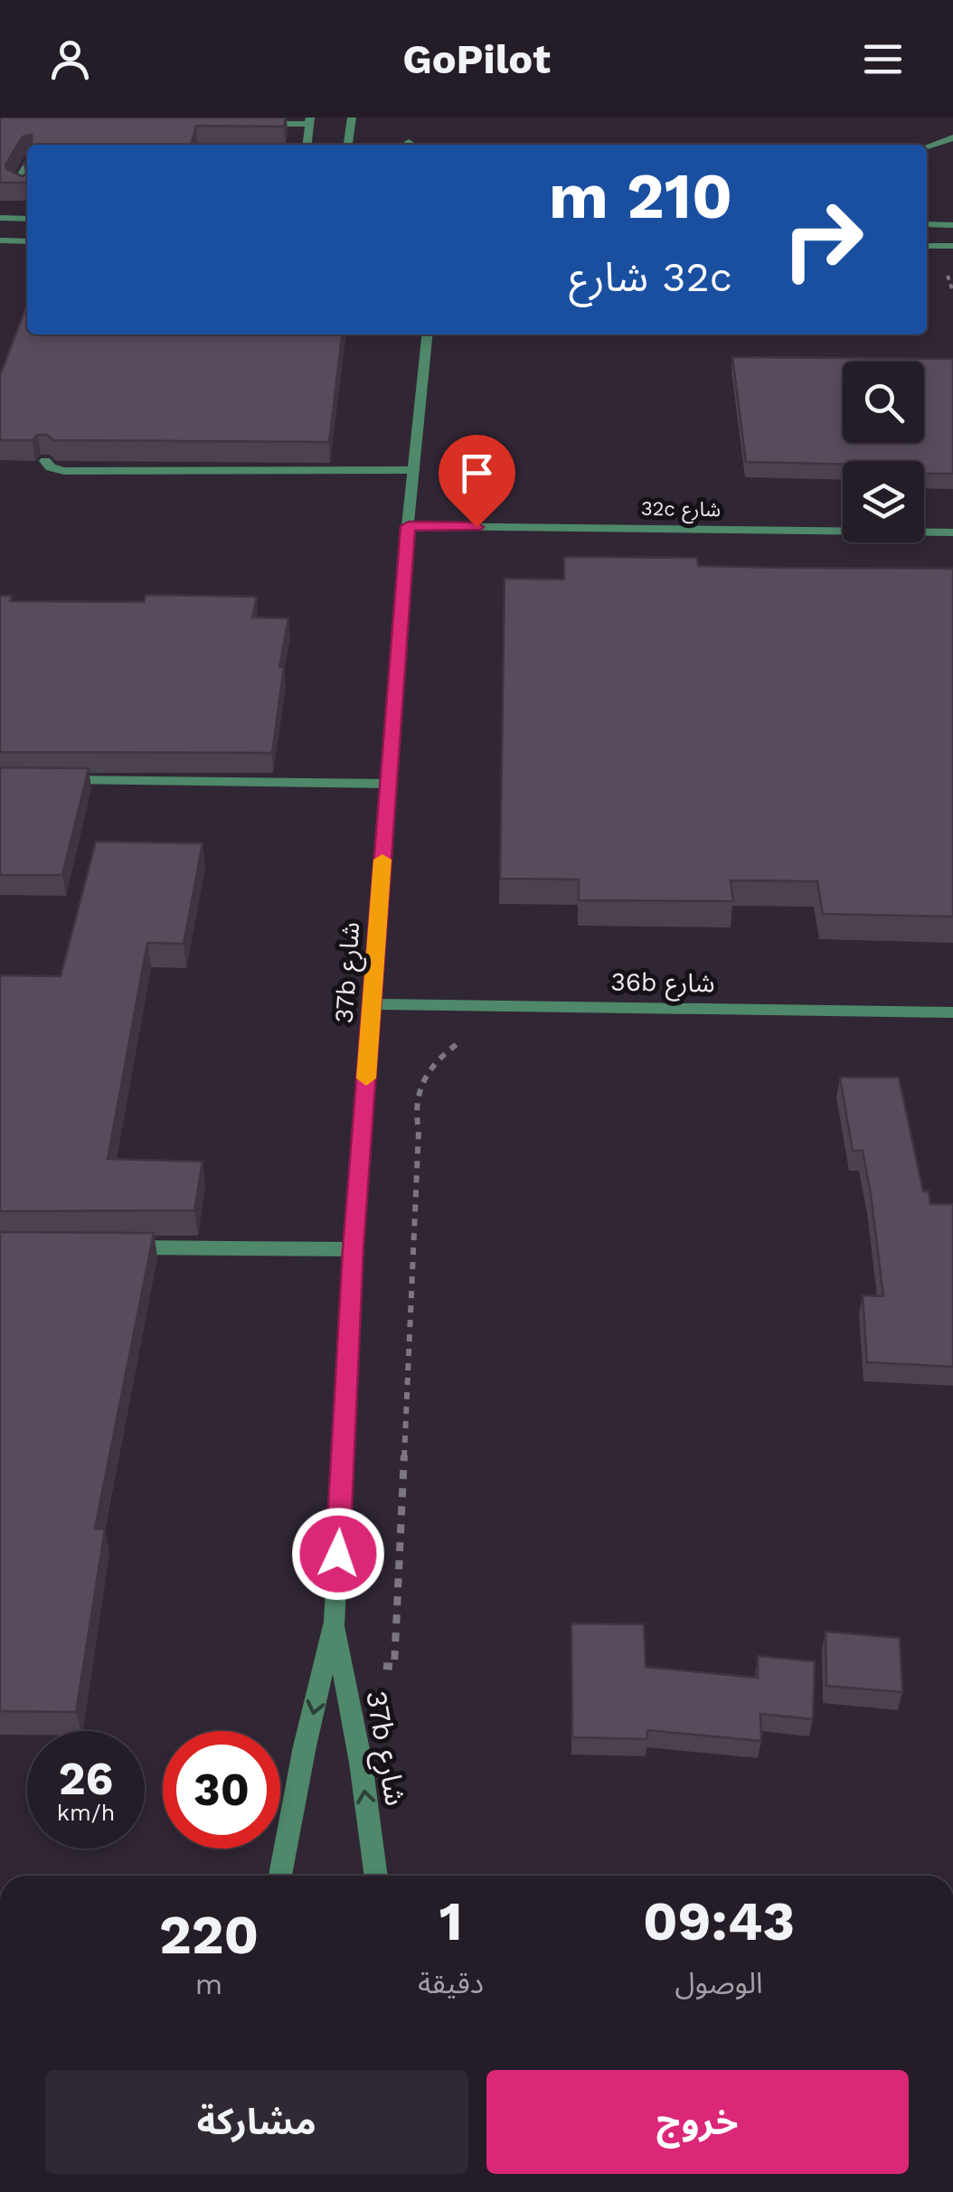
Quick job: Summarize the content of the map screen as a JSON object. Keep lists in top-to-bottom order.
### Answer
{
  "streets": {
    "street": ["32c شارع", "37b شارع", "36b شارع"]
  },
  "crossings": [
    ["32c شارع", "37b شارع"],
    ["37b شارع", "36b شارع"]
  ],
  "page": {
    "header": "GoPilot",
    "turn": ["210 m", "32c شارع"],
    "speed": "26 km/h",
    "limit": "30",
    "eta": [
      "09:43",
      "الوصول",
      "1",
      "دقيقة",
      "220",
      "m"
    ],
    "buttons": ["خروج", "مشاركة"]
  }
}
